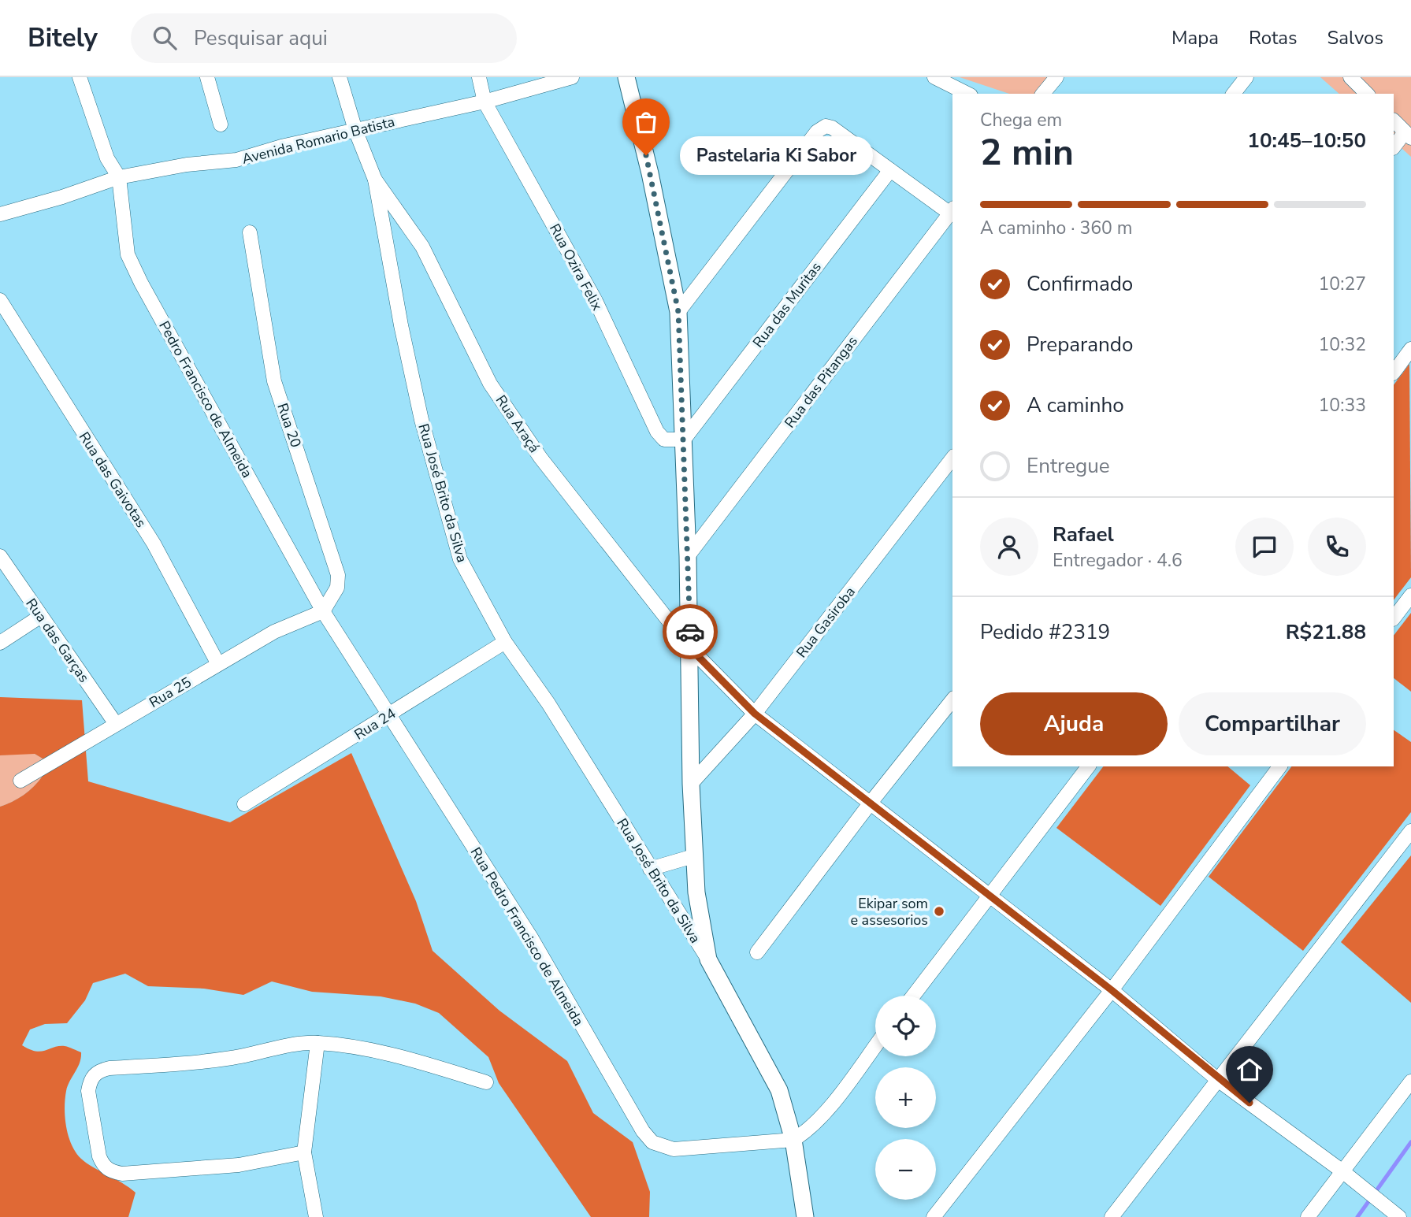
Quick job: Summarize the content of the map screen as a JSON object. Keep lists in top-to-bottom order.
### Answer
{
  "streets": {
    "street": [
      "Avenida Romario Batista",
      "Rua Ozira Felix",
      "Rua das Muritas",
      "Rua das Pitangas",
      "Pedro Francisco de Almeida",
      "Rua Araçá",
      "Rua 20",
      "Rua das Gaivotas",
      "Rua José Brito da Silva",
      "Rua Gasiroba",
      "Rua das Garças",
      "Rua 25",
      "Rua 24",
      "Rua Pedro Francisco de Almeida"
    ]
  },
  "crossings": [
    ["Avenida Romario Batista", "Rua Ozira Felix"],
    ["Avenida Romario Batista", "Pedro Francisco de Almeida"],
    ["Avenida Romario Batista", "Rua José Brito da Silva"],
    ["Rua Ozira Felix", "Rua das Muritas"],
    ["Pedro Francisco de Almeida", "Rua 20"],
    ["Pedro Francisco de Almeida", "Rua 25"],
    ["Pedro Francisco de Almeida", "Rua Pedro Francisco de Almeida"],
    ["Rua Araçá", "Rua José Brito da Silva"],
    ["Rua Araçá", "Rua Gasiroba"],
    ["Rua 20", "Rua 25"],
    ["Rua 20", "Rua Pedro Francisco de Almeida"],
    ["Rua das Gaivotas", "Rua 25"],
    ["Rua José Brito da Silva", "Rua 24"],
    ["Rua das Garças", "Rua 25"],
    ["Rua 25", "Rua Pedro Francisco de Almeida"],
    ["Rua 24", "Rua Pedro Francisco de Almeida"]
  ],
  "places": ["Pastelaria Ki Sabor", "Ekipar som e assesorios"],
  "page": {
    "header": "Bitely",
    "search": "Pesquisar aqui",
    "nav": ["Mapa", "Rotas", "Salvos"],
    "heading": ["2 min", "Chega em", "10:45–10:50"],
    "panel": [
      "Rafael",
      "Entregador · 4.6",
      "Pedido #2319",
      "R$21.88"
    ],
    "bubble": "Pastelaria Ki Sabor",
    "bar": "A caminho · 360 m",
    "list": [
      ["Confirmado", "10:27"],
      ["Preparando", "10:32"],
      ["A caminho", "10:33"],
      "Entregue"
    ],
    "buttons": ["Ajuda", "Compartilhar"],
    "map_buttons": ["+", "−"]
  }
}
